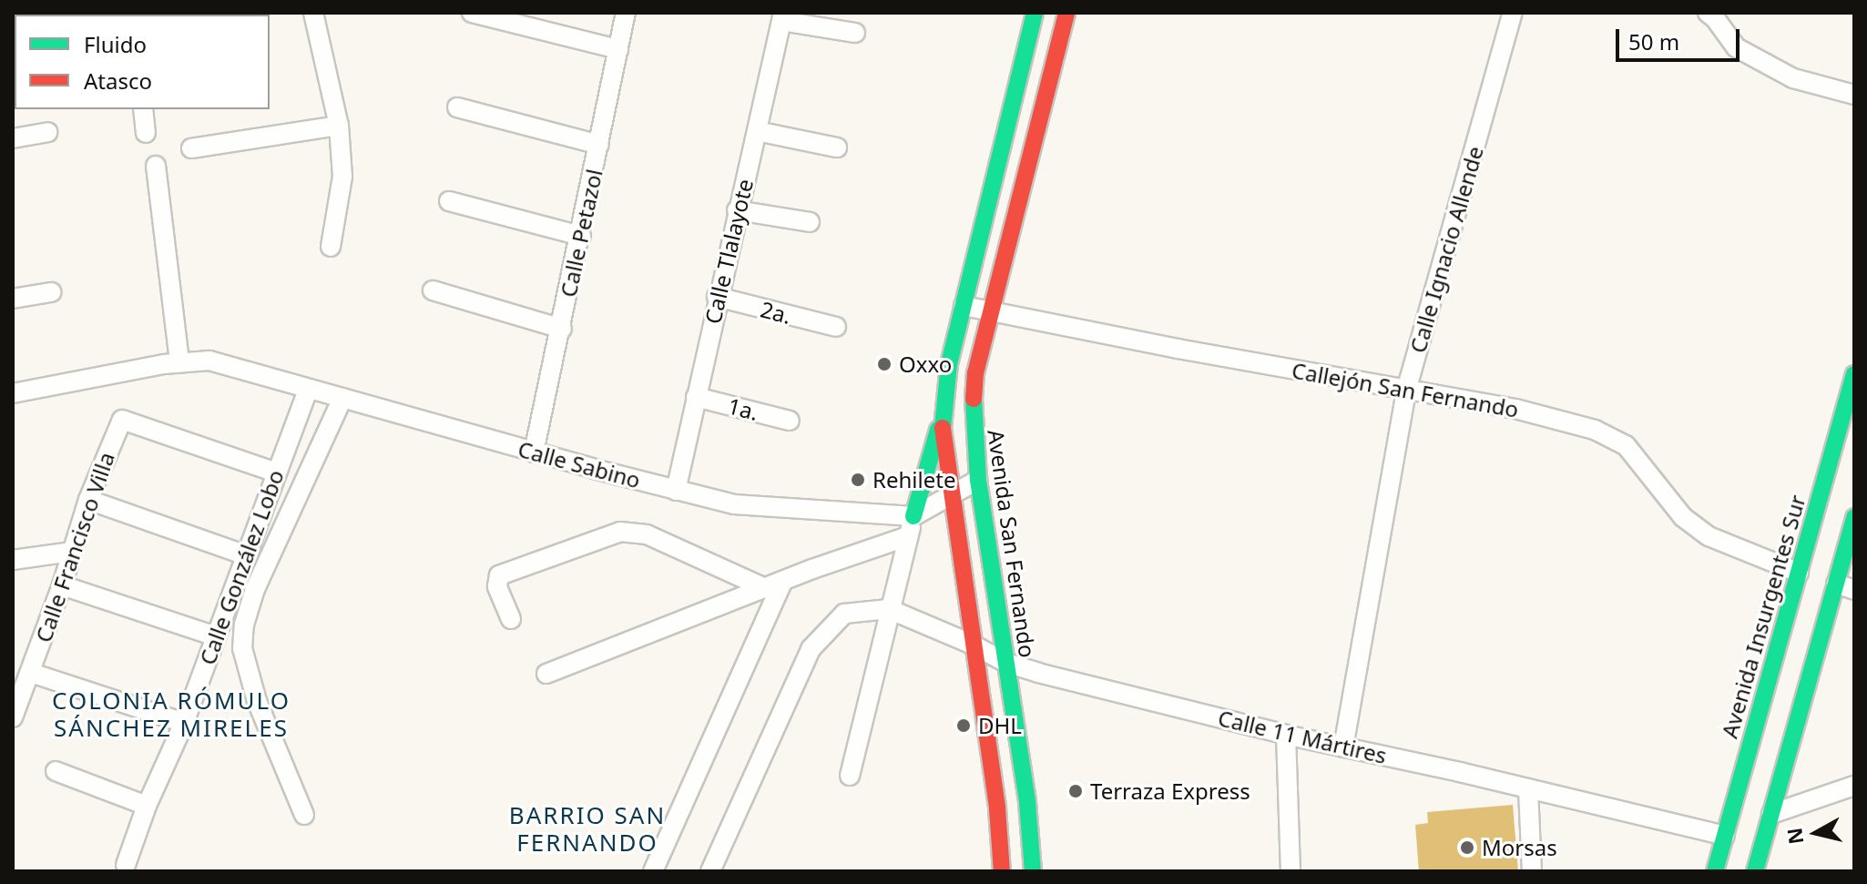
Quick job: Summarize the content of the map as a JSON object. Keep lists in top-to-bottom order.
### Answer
{
  "streets": {
    "main road": ["Avenida San Fernando", "Avenida Insurgentes Sur"],
    "street": [
      "Calle Petazol",
      "Calle Ignacio Allende",
      "Calle Tlalayote",
      "2a.",
      "Callejón San Fernando",
      "1a.",
      "Calle Sabino",
      "Calle Francisco Villa",
      "Calle González Lobo",
      "Calle 11 Mártires"
    ]
  },
  "crossings": [
    ["Calle Petazol", "Calle Sabino"],
    ["Calle Ignacio Allende", "Callejón San Fernando"],
    ["Calle Ignacio Allende", "Calle 11 Mártires"],
    ["Calle Tlalayote", "2a."],
    ["Calle Tlalayote", "1a."],
    ["Calle Tlalayote", "Calle Sabino"],
    ["Callejón San Fernando", "Avenida San Fernando"],
    ["Callejón San Fernando", "Avenida Insurgentes Sur"],
    ["Calle Sabino", "Calle González Lobo"],
    ["Avenida San Fernando", "Calle 11 Mártires"],
    ["Calle Francisco Villa", "Calle González Lobo"],
    ["Avenida Insurgentes Sur", "Calle 11 Mártires"]
  ],
  "districts": ["COLONIA RÓMULO SÁNCHEZ MIRELES", "BARRIO SAN FERNANDO"],
  "places": [
    "Oxxo",
    "Rehilete",
    "DHL",
    "Terraza Express",
    "Morsas"
  ],
  "legend": ["Fluido", "Atasco"],
  "scale_bar": "50 m",
  "north": "left"
}
